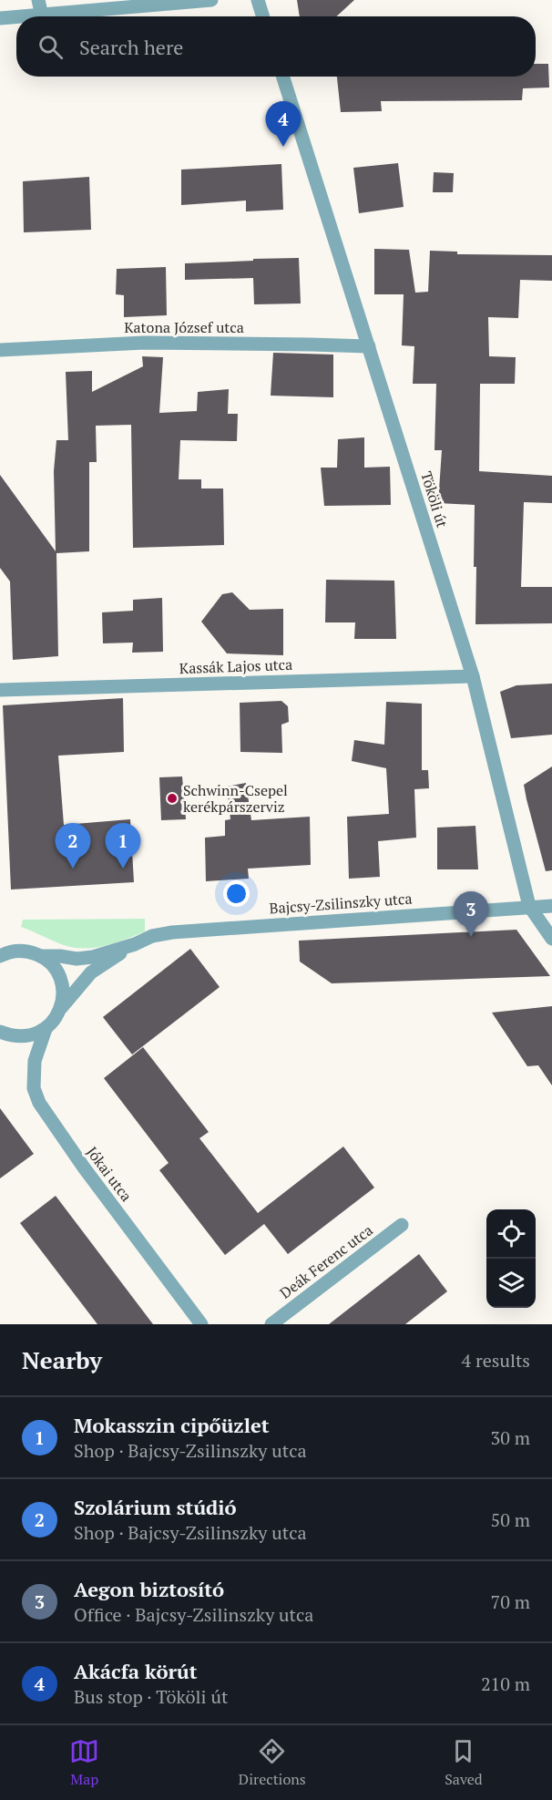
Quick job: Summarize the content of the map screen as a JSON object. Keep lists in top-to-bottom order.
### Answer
{
  "streets": {
    "street": [
      "Katona József utca",
      "Tököli út",
      "Kassák Lajos utca",
      "Bajcsy-Zsilinszky utca",
      "Jókai utca",
      "Deák Ferenc utca"
    ]
  },
  "crossings": [
    ["Katona József utca", "Tököli út"],
    ["Tököli út", "Kassák Lajos utca"],
    ["Tököli út", "Bajcsy-Zsilinszky utca"],
    ["Bajcsy-Zsilinszky utca", "Jókai utca"]
  ],
  "places": ["Schwinn-Csepel kerékpárszerviz"],
  "page": {
    "search": "Search here",
    "pins": [
      "4",
      "1",
      "2",
      "3"
    ],
    "heading": ["Nearby", "4 results"],
    "list": [
      {
        "mark": "1",
        "name": "Mokasszin cipőüzlet",
        "note": "Shop · Bajcsy-Zsilinszky utca",
        "value": "30 m"
      },
      {
        "mark": "2",
        "name": "Szolárium stúdió",
        "note": "Shop · Bajcsy-Zsilinszky utca",
        "value": "50 m"
      },
      {
        "mark": "3",
        "name": "Aegon biztosító",
        "note": "Office · Bajcsy-Zsilinszky utca",
        "value": "70 m"
      },
      {
        "mark": "4",
        "name": "Akácfa körút",
        "note": "Bus stop · Tököli út",
        "value": "210 m"
      }
    ],
    "nav": ["Map", "Directions", "Saved"]
  }
}
